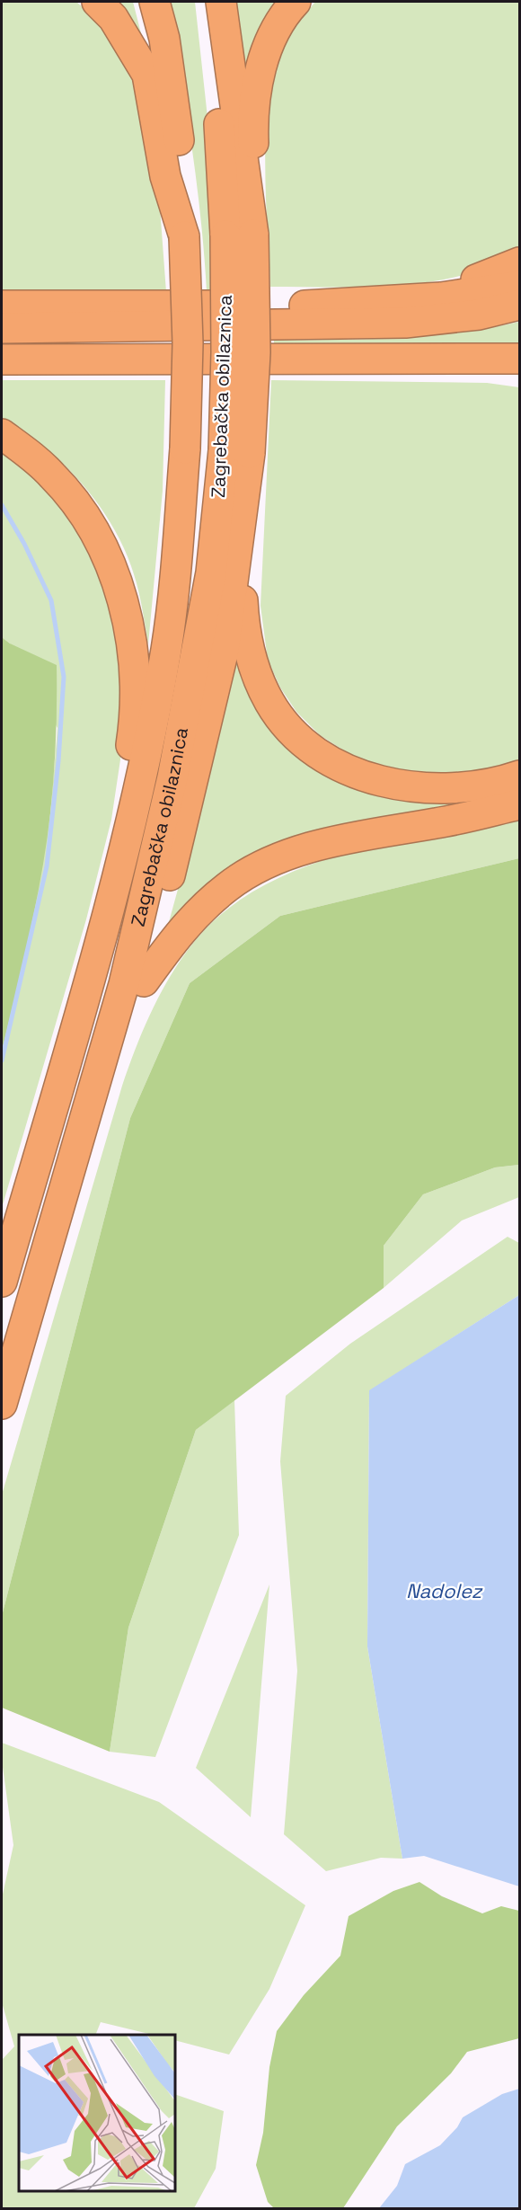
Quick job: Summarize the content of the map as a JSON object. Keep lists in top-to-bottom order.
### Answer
{
  "streets": {
    "highway": ["Zagrebačka obilaznica"]
  },
  "water": ["Nadolez"]
}
